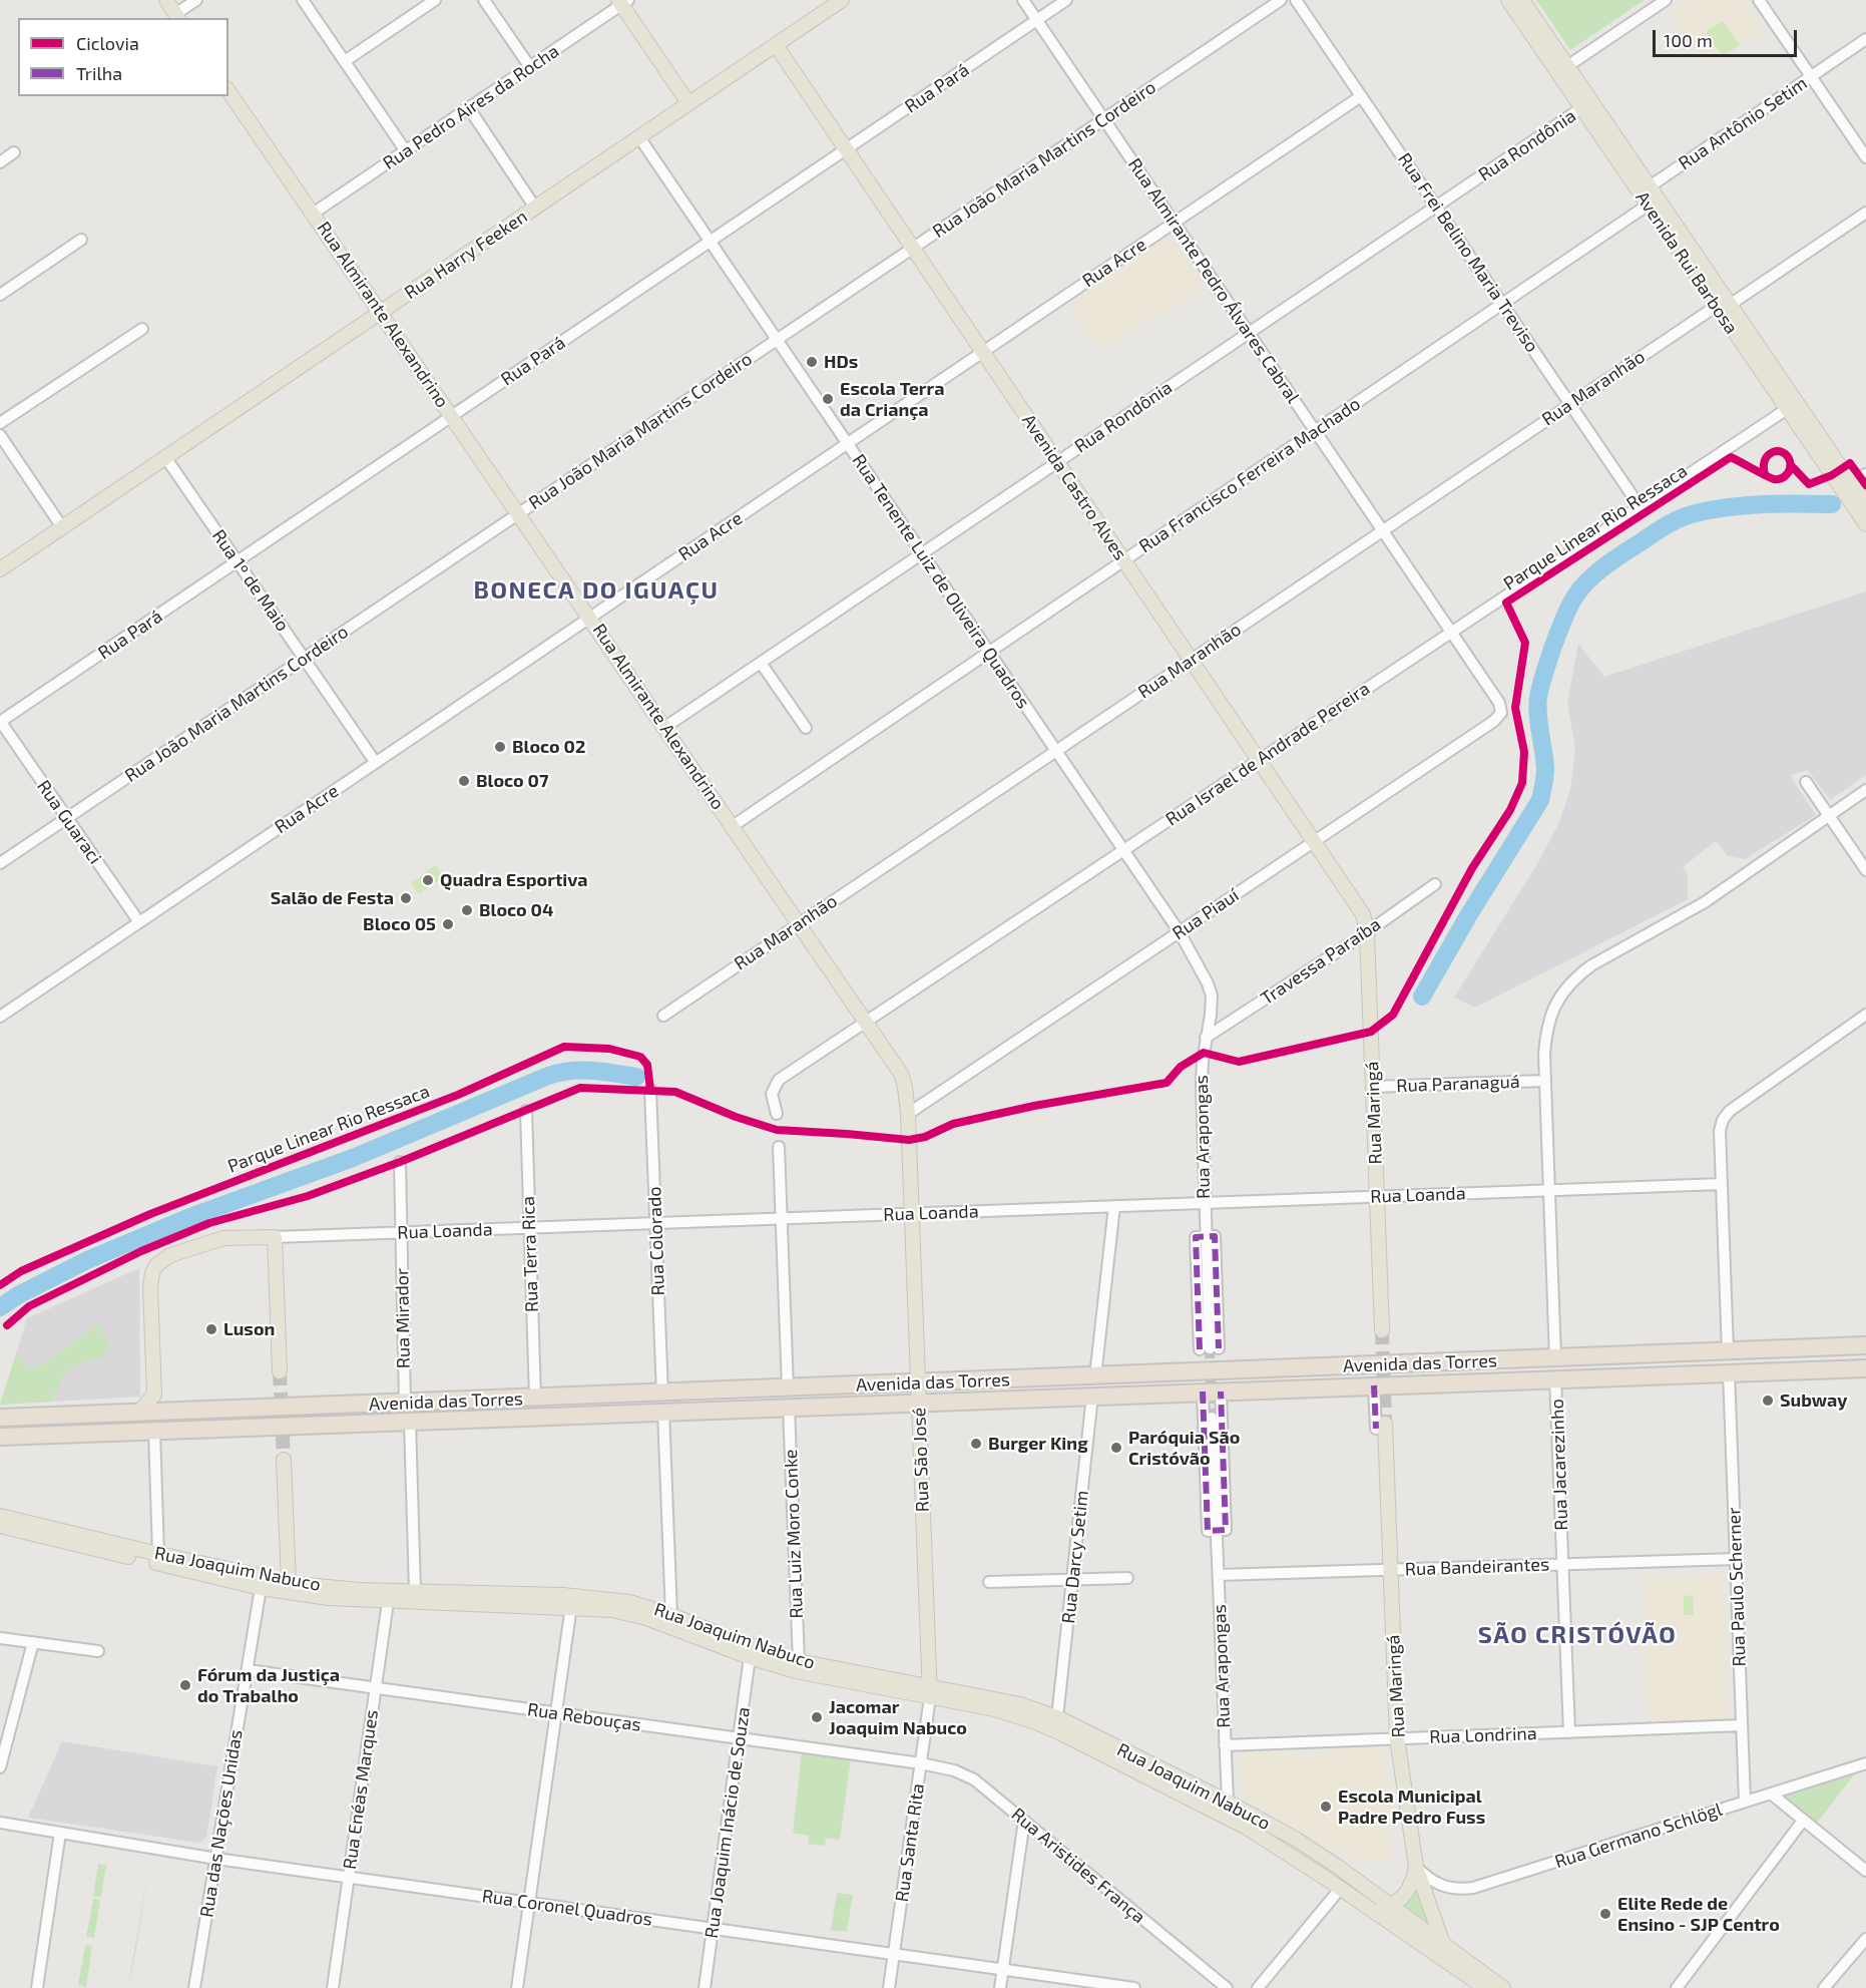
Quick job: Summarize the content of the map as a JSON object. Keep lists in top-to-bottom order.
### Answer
{
  "streets": {
    "highway": ["Avenida das Torres"],
    "main road": [
      "Rua Harry Feeken",
      "Avenida Rui Barbosa",
      "Rua Almirante Alexandrino",
      "Avenida Castro Alves",
      "Rua Maringá",
      "Rua Loanda",
      "Rua São José",
      "Rua Joaquim Nabuco"
    ],
    "street": [
      "Rua Pará",
      "Rua Pedro Aires da Rocha",
      "Rua Antônio Setim",
      "Rua Rondônia",
      "Rua João Maria Martins Cordeiro",
      "Rua Frei Belino Maria Treviso",
      "Rua Acre",
      "Rua Almirante Pedro Álvares Cabral",
      "Rua Maranhão",
      "Rua Francisco Ferreira Machado",
      "Rua 1º de Maio",
      "Rua Tenente Luiz de Oliveira Quadros",
      "Rua Israel de Andrade Pereira",
      "Rua Guaraci",
      "Rua Piauí",
      "Travessa Paraíba",
      "Rua Paranaguá",
      "Rua Arapongas",
      "Rua Colorado",
      "Rua Terra Rica",
      "Rua Mirador",
      "Rua Jacarezinho",
      "Rua Luiz Moro Conke",
      "Rua Darcy Setim",
      "Rua Bandeirantes",
      "Rua Paulo Scherner",
      "Rua Rebouças",
      "Rua Londrina",
      "Rua Enéas Marques",
      "Rua Joaquim Inácio de Souza",
      "Rua das Nações Unidas",
      "Rua Germano Schlögl",
      "Rua Santa Rita",
      "Rua Aristides França",
      "Rua Coronel Quadros"
    ],
    "cycle path": ["Parque Linear Rio Ressaca"]
  },
  "crossings": [
    ["Rua Pará", "Rua Almirante Pedro Álvares Cabral"],
    ["Rua Pará", "Rua Almirante Alexandrino"],
    ["Rua Pará", "Avenida Castro Alves"],
    ["Rua Pará", "Rua 1º de Maio"],
    ["Rua Pará", "Rua Tenente Luiz de Oliveira Quadros"],
    ["Rua Pará", "Rua Guaraci"],
    ["Rua Pedro Aires da Rocha", "Rua Almirante Alexandrino"],
    ["Rua Antônio Setim", "Avenida Rui Barbosa"],
    ["Rua Rondônia", "Rua Frei Belino Maria Treviso"],
    ["Rua Rondônia", "Avenida Rui Barbosa"],
    ["Rua Rondônia", "Rua Almirante Pedro Álvares Cabral"],
    ["Rua Rondônia", "Rua Almirante Alexandrino"],
    ["Rua Rondônia", "Avenida Castro Alves"],
    ["Rua Rondônia", "Rua Tenente Luiz de Oliveira Quadros"],
    ["Rua João Maria Martins Cordeiro", "Rua Almirante Pedro Álvares Cabral"],
    ["Rua João Maria Martins Cordeiro", "Rua Almirante Alexandrino"],
    ["Rua João Maria Martins Cordeiro", "Avenida Castro Alves"],
    ["Rua João Maria Martins Cordeiro", "Rua 1º de Maio"],
    ["Rua João Maria Martins Cordeiro", "Rua Tenente Luiz de Oliveira Quadros"],
    ["Rua João Maria Martins Cordeiro", "Rua Guaraci"],
    ["Rua Frei Belino Maria Treviso", "Rua Acre"],
    ["Rua Frei Belino Maria Treviso", "Rua Maranhão"],
    ["Rua Frei Belino Maria Treviso", "Rua Francisco Ferreira Machado"],
    ["Rua Frei Belino Maria Treviso", "Rua Israel de Andrade Pereira"],
    ["Rua Harry Feeken", "Rua Almirante Alexandrino"],
    ["Rua Harry Feeken", "Avenida Castro Alves"],
    ["Rua Harry Feeken", "Rua 1º de Maio"],
    ["Rua Harry Feeken", "Rua Tenente Luiz de Oliveira Quadros"],
    ["Rua Acre", "Rua Almirante Pedro Álvares Cabral"],
    ["Rua Acre", "Rua Almirante Alexandrino"],
    ["Rua Acre", "Avenida Castro Alves"],
    ["Rua Acre", "Rua 1º de Maio"],
    ["Rua Acre", "Rua Tenente Luiz de Oliveira Quadros"],
    ["Rua Acre", "Rua Guaraci"],
    ["Avenida Rui Barbosa", "Rua Maranhão"],
    ["Avenida Rui Barbosa", "Rua Francisco Ferreira Machado"],
    ["Avenida Rui Barbosa", "Rua Israel de Andrade Pereira"],
    ["Rua Almirante Pedro Álvares Cabral", "Rua Maranhão"],
    ["Rua Almirante Pedro Álvares Cabral", "Rua Francisco Ferreira Machado"],
    ["Rua Almirante Pedro Álvares Cabral", "Rua Israel de Andrade Pereira"],
    ["Rua Almirante Pedro Álvares Cabral", "Rua Piauí"],
    ["Rua Almirante Alexandrino", "Rua Maranhão"],
    ["Rua Almirante Alexandrino", "Rua Francisco Ferreira Machado"],
    ["Rua Almirante Alexandrino", "Rua Israel de Andrade Pereira"],
    ["Rua Almirante Alexandrino", "Rua Piauí"],
    ["Rua Almirante Alexandrino", "Rua São José"],
    ["Rua Maranhão", "Avenida Castro Alves"],
    ["Rua Maranhão", "Rua Tenente Luiz de Oliveira Quadros"],
    ["Rua Francisco Ferreira Machado", "Avenida Castro Alves"],
    ["Rua Francisco Ferreira Machado", "Rua Tenente Luiz de Oliveira Quadros"],
    ["Avenida Castro Alves", "Rua Israel de Andrade Pereira"],
    ["Avenida Castro Alves", "Rua Piauí"],
    ["Avenida Castro Alves", "Travessa Paraíba"],
    ["Avenida Castro Alves", "Rua Maringá"],
    ["Rua Tenente Luiz de Oliveira Quadros", "Rua Israel de Andrade Pereira"],
    ["Rua Tenente Luiz de Oliveira Quadros", "Rua Piauí"],
    ["Rua Tenente Luiz de Oliveira Quadros", "Travessa Paraíba"],
    ["Rua Tenente Luiz de Oliveira Quadros", "Rua Arapongas"],
    ["Rua Piauí", "Rua São José"],
    ["Travessa Paraíba", "Rua Maringá"],
    ["Travessa Paraíba", "Rua Arapongas"],
    ["Rua Paranaguá", "Rua Maringá"],
    ["Rua Maringá", "Rua Loanda"],
    ["Rua Maringá", "Rua Bandeirantes"],
    ["Rua Maringá", "Rua Joaquim Nabuco"],
    ["Rua Maringá", "Rua Londrina"],
    ["Rua Maringá", "Rua Germano Schlögl"],
    ["Rua Arapongas", "Rua Loanda"],
    ["Rua Arapongas", "Avenida das Torres"],
    ["Rua Arapongas", "Rua Bandeirantes"],
    ["Rua Arapongas", "Rua Joaquim Nabuco"],
    ["Rua Arapongas", "Rua Londrina"],
    ["Rua Loanda", "Rua Colorado"],
    ["Rua Loanda", "Rua Terra Rica"],
    ["Rua Loanda", "Rua Mirador"],
    ["Rua Loanda", "Avenida das Torres"],
    ["Rua Loanda", "Rua São José"],
    ["Rua Colorado", "Avenida das Torres"],
    ["Rua Terra Rica", "Avenida das Torres"],
    ["Rua Mirador", "Avenida das Torres"],
    ["Avenida das Torres", "Rua São José"],
    ["Avenida das Torres", "Rua Jacarezinho"],
    ["Avenida das Torres", "Rua Luiz Moro Conke"],
    ["Avenida das Torres", "Rua Darcy Setim"],
    ["Avenida das Torres", "Rua Paulo Scherner"],
    ["Rua São José", "Rua Joaquim Nabuco"],
    ["Rua São José", "Rua Santa Rita"],
    ["Rua Jacarezinho", "Rua Bandeirantes"],
    ["Rua Jacarezinho", "Rua Londrina"],
    ["Rua Luiz Moro Conke", "Rua Joaquim Nabuco"],
    ["Rua Darcy Setim", "Rua Joaquim Nabuco"],
    ["Rua Bandeirantes", "Rua Paulo Scherner"],
    ["Rua Joaquim Nabuco", "Rua Enéas Marques"],
    ["Rua Joaquim Nabuco", "Rua Joaquim Inácio de Souza"],
    ["Rua Joaquim Nabuco", "Rua das Nações Unidas"],
    ["Rua Joaquim Nabuco", "Rua Santa Rita"],
    ["Rua Paulo Scherner", "Rua Londrina"],
    ["Rua Paulo Scherner", "Rua Germano Schlögl"],
    ["Rua Rebouças", "Rua Enéas Marques"],
    ["Rua Rebouças", "Rua Joaquim Inácio de Souza"],
    ["Rua Rebouças", "Rua das Nações Unidas"],
    ["Rua Rebouças", "Rua Santa Rita"],
    ["Rua Rebouças", "Rua Aristides França"],
    ["Rua Enéas Marques", "Rua Coronel Quadros"],
    ["Rua Joaquim Inácio de Souza", "Rua Coronel Quadros"],
    ["Rua das Nações Unidas", "Rua Coronel Quadros"],
    ["Rua Santa Rita", "Rua Aristides França"],
    ["Rua Santa Rita", "Rua Coronel Quadros"]
  ],
  "districts": ["BONECA DO IGUAÇU", "SÃO CRISTÓVÃO"],
  "places": [
    "HDs",
    "Escola Terra da Criança",
    "Bloco 02",
    "Bloco 07",
    "Quadra Esportiva",
    "Salão de Festa",
    "Bloco 04",
    "Bloco 05",
    "Luson",
    "Subway",
    "Burger King",
    "Paróquia São Cristóvão",
    "Fórum da Justiça do Trabalho",
    "Jacomar Joaquim Nabuco",
    "Escola Municipal Padre Pedro Fuss",
    "Elite Rede de Ensino - SJP Centro"
  ],
  "legend": ["Ciclovia", "Trilha"],
  "scale_bar": "100 m"
}
